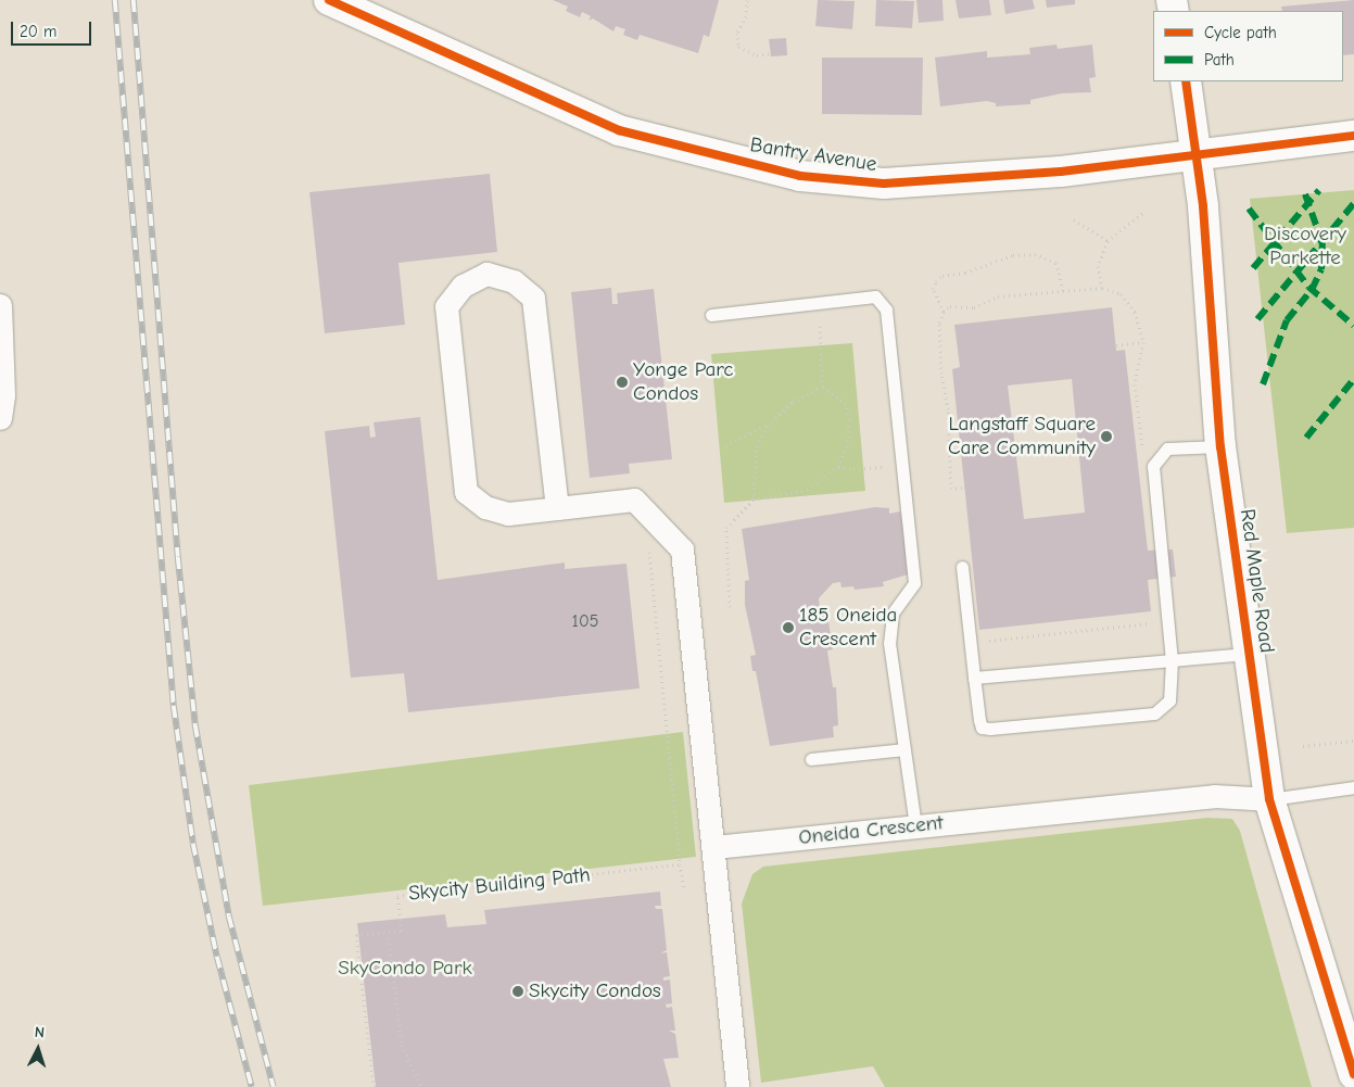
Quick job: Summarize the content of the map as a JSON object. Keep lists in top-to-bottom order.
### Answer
{
  "streets": {
    "street": ["Bantry Avenue", "Red Maple Road", "Oneida Crescent"],
    "path": ["Skycity Building Path"]
  },
  "crossings": [
    ["Bantry Avenue", "Red Maple Road"],
    ["Red Maple Road", "Oneida Crescent"]
  ],
  "parks": ["Discovery Parkette", "SkyCondo Park"],
  "places": [
    "Yonge Parc Condos",
    "Langstaff Square Care Community",
    "185 Oneida Crescent",
    "Skycity Condos"
  ],
  "house_numbers": ["105"],
  "legend": ["Cycle path", "Path"],
  "scale_bar": "20 m",
  "north": "top"
}
